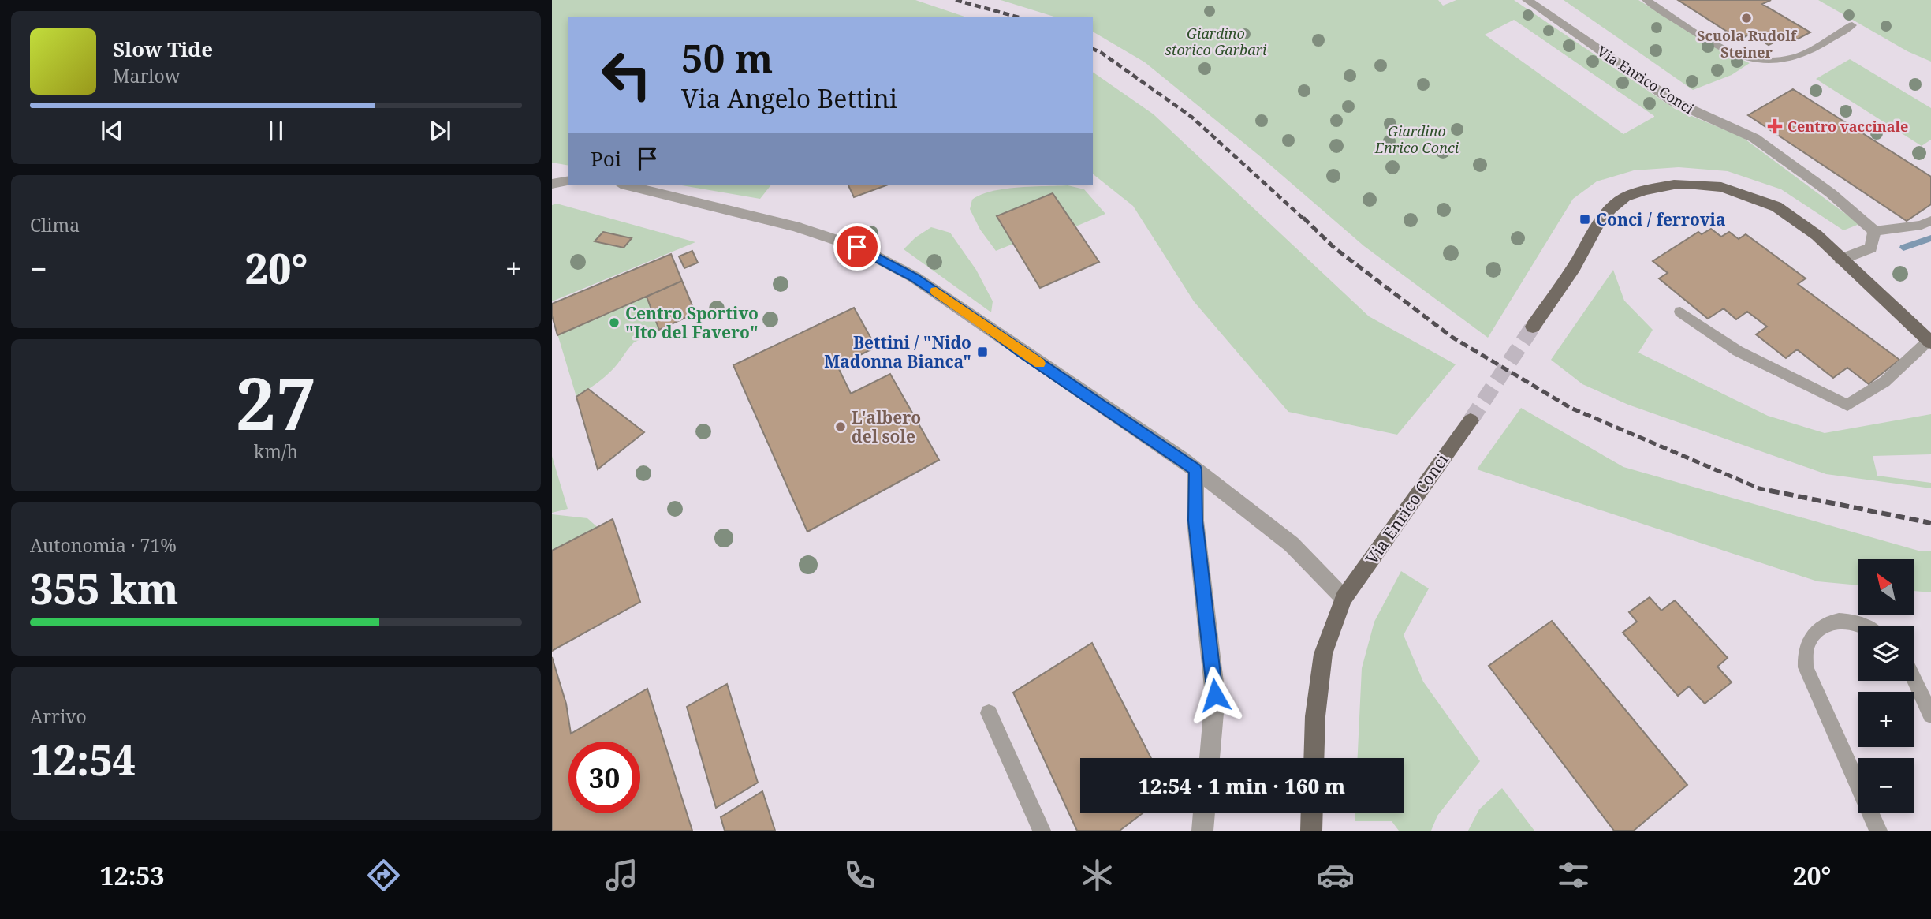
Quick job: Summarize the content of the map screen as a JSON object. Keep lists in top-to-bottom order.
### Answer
{
  "streets": {
    "main road": ["Via Enrico Conci"]
  },
  "parks": ["Giardino storico Garbari", "Giardino Enrico Conci"],
  "places": {
    "other": ["Scuola Rudolf Steiner", "Centro Sportivo \"Ito del Favero\"", "L'albero del sole"],
    "health": ["Centro vaccinale"],
    "transit": ["Conci / ferrovia", "Bettini / \"Nido Madonna Bianca\""]
  },
  "north": "top left",
  "page": {
    "turn": ["50 m", "Via Angelo Bettini"],
    "song": ["Slow Tide", "Marlow"],
    "then": "Poi",
    "tile": [
      "Clima",
      ["27", "km/h"],
      ["Autonomia · 71%", "355 km"],
      ["Arrivo", "12:54"]
    ],
    "heat": ["−", "20°", "+"],
    "map_buttons": ["+", "−"],
    "limit": "30",
    "trip": "12:54 · 1 min · 160 m",
    "tabs": ["12:53", "20°"]
  }
}
